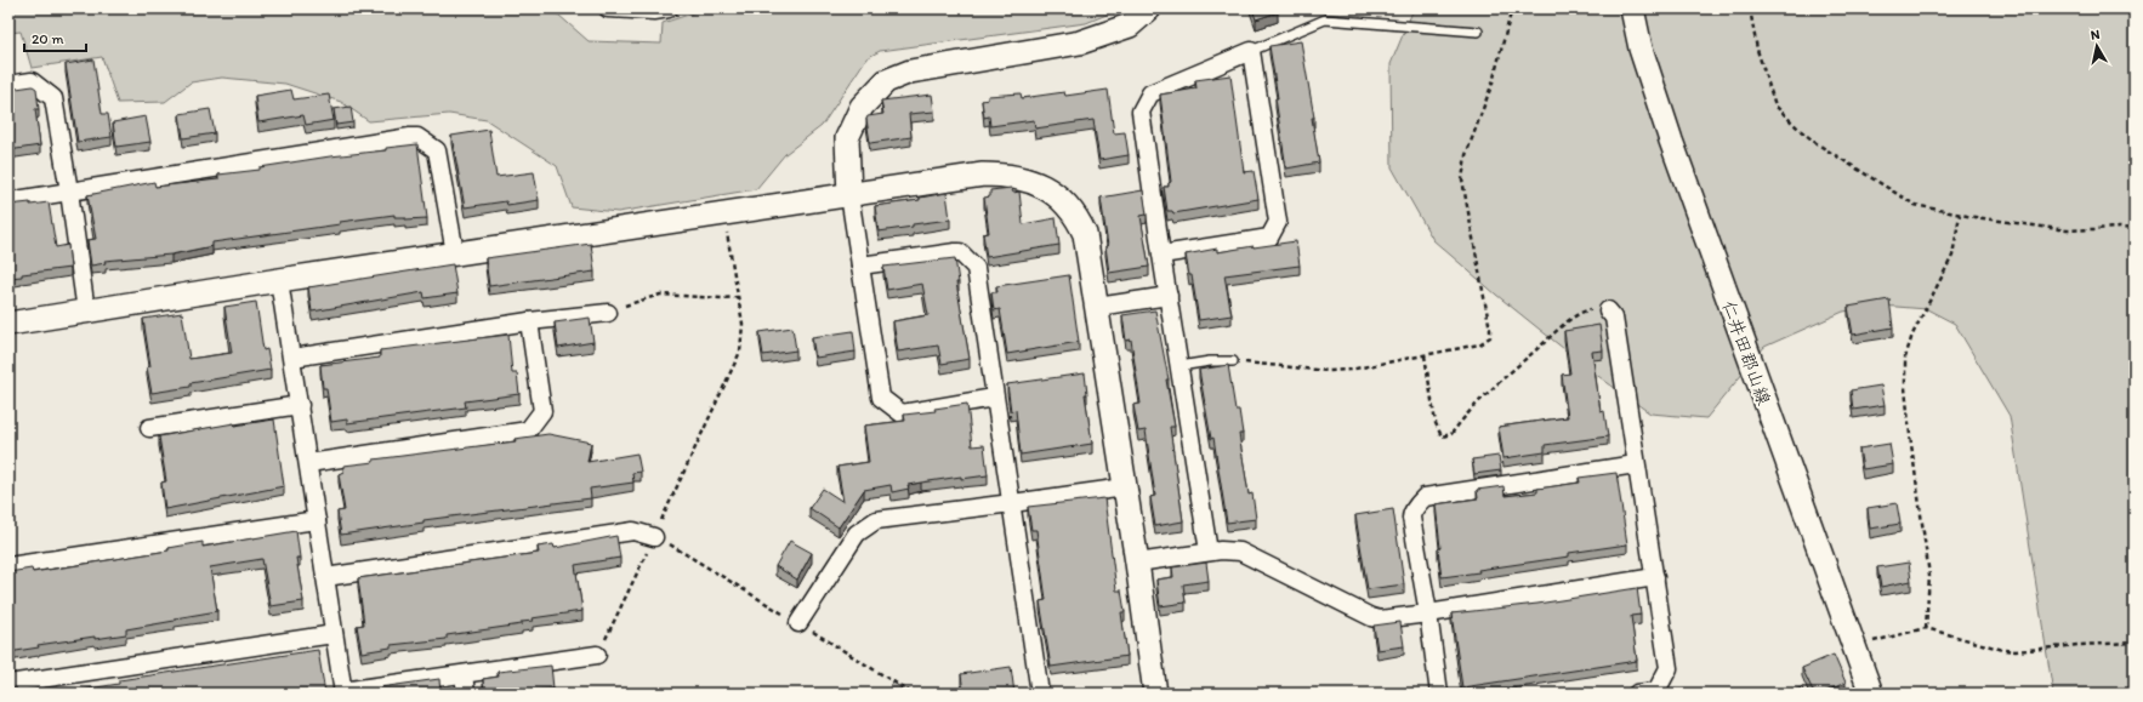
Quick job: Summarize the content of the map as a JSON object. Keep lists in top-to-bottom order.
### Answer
{
  "streets": {
    "street": ["仁井田郡山線"]
  },
  "scale_bar": "20 m",
  "north": "top"
}
